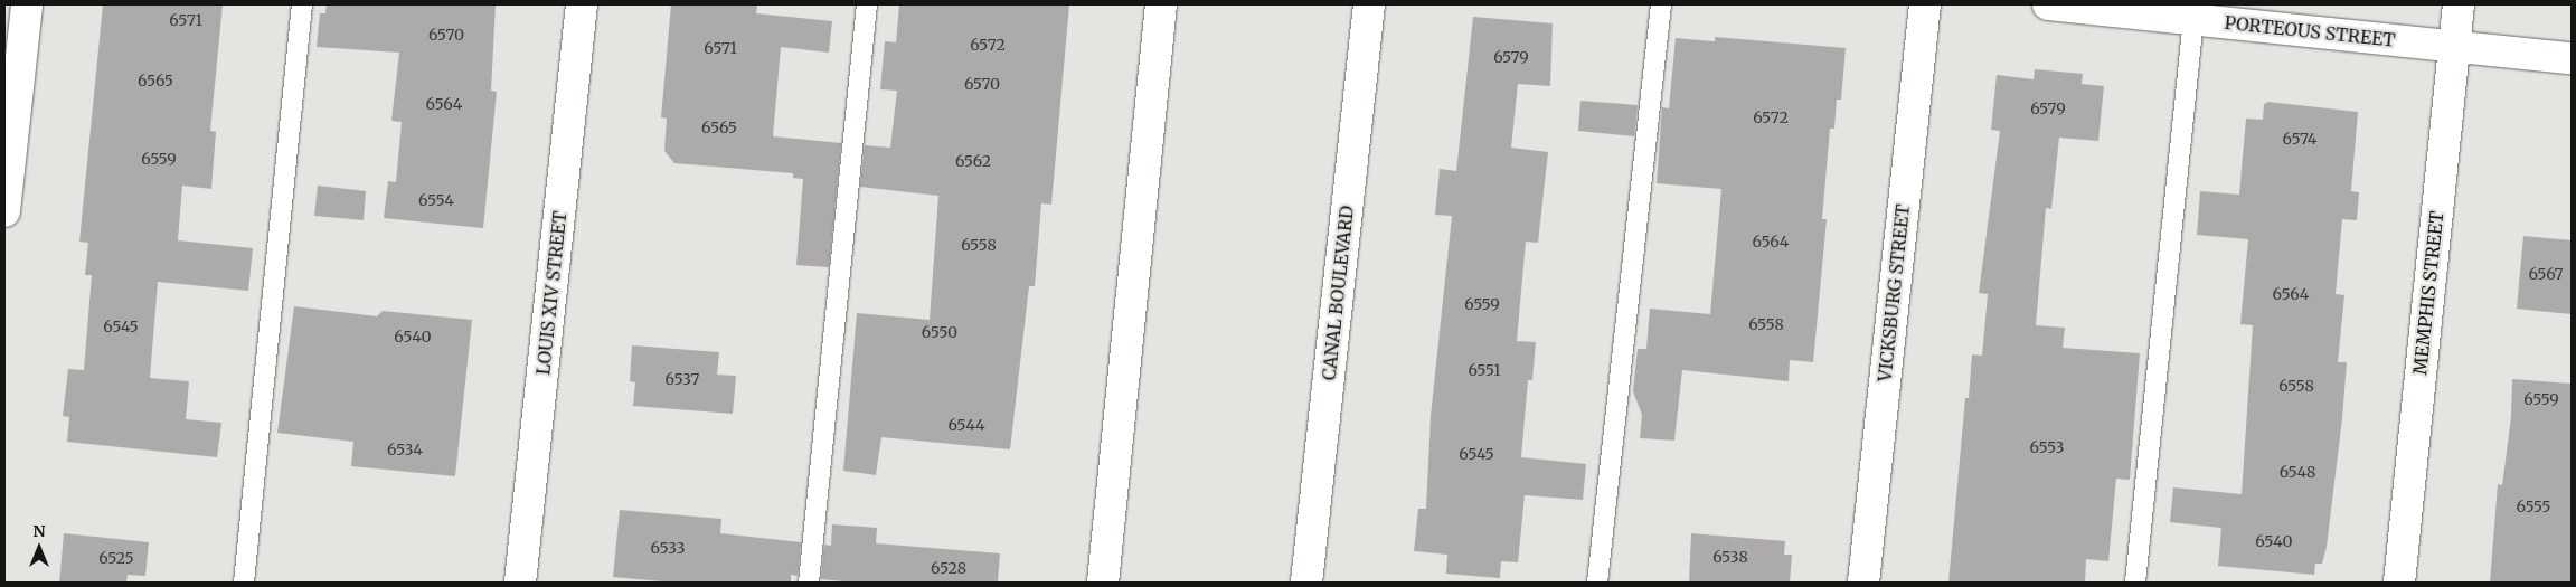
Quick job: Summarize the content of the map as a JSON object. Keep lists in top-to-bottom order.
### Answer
{
  "streets": {
    "street": [
      "PORTEOUS STREET",
      "LOUIS XIV STREET",
      "CANAL BOULEVARD",
      "VICKSBURG STREET",
      "MEMPHIS STREET"
    ]
  },
  "crossings": [
    ["PORTEOUS STREET", "MEMPHIS STREET"]
  ],
  "house_numbers": [
    "6571",
    "6570",
    "6572",
    "6571",
    "6579",
    "6565",
    "6570",
    "6564",
    "6579",
    "6572",
    "6565",
    "6574",
    "6559",
    "6562",
    "6554",
    "6564",
    "6558",
    "6567",
    "6564",
    "6559",
    "6558",
    "6545",
    "6550",
    "6540",
    "6551",
    "6537",
    "6558",
    "6559",
    "6544",
    "6553",
    "6534",
    "6545",
    "6548",
    "6555",
    "6540",
    "6533",
    "6538",
    "6525",
    "6528"
  ],
  "north": "top"
}
